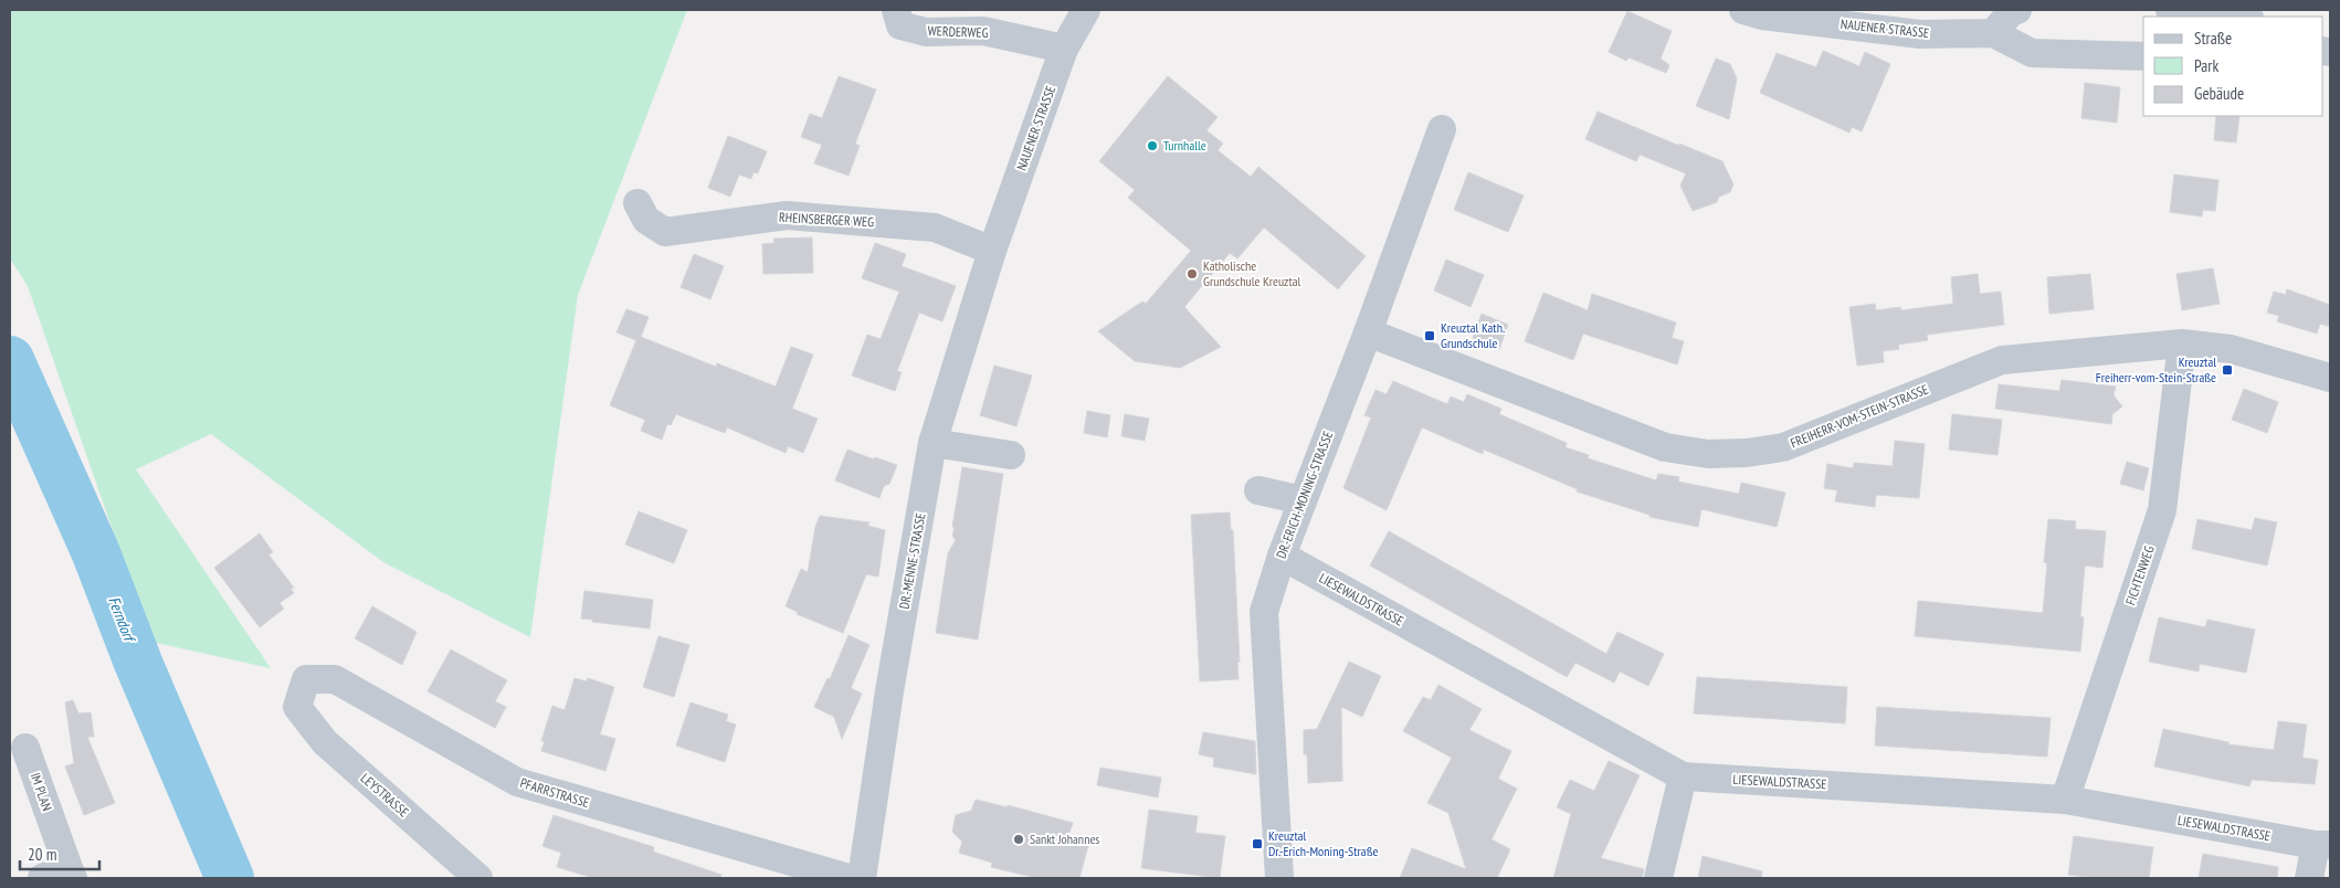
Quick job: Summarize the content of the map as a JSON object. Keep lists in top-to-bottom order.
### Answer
{
  "streets": {
    "street": [
      "NAUENER STRASSE",
      "WERDERWEG",
      "RHEINSBERGER WEG",
      "FREIHERR-VOM-STEIN-STRASSE",
      "DR.-ERICH-MONING-STRASSE",
      "DR.-MENNE-STRASSE",
      "FICHTENWEG",
      "LIESEWALDSTRASSE",
      "IM PLAN",
      "PFARRSTRASSE",
      "LEYSTRASSE"
    ]
  },
  "crossings": [
    ["NAUENER STRASSE", "WERDERWEG"],
    ["NAUENER STRASSE", "RHEINSBERGER WEG"],
    ["NAUENER STRASSE", "DR.-MENNE-STRASSE"],
    ["RHEINSBERGER WEG", "DR.-MENNE-STRASSE"],
    ["FREIHERR-VOM-STEIN-STRASSE", "DR.-ERICH-MONING-STRASSE"],
    ["FREIHERR-VOM-STEIN-STRASSE", "FICHTENWEG"],
    ["DR.-ERICH-MONING-STRASSE", "LIESEWALDSTRASSE"],
    ["FICHTENWEG", "LIESEWALDSTRASSE"],
    ["PFARRSTRASSE", "LEYSTRASSE"]
  ],
  "water": ["Ferndorf"],
  "places": {
    "other": ["Turnhalle", "Katholische Grundschule Kreuztal", "Sankt Johannes"],
    "transit": ["Kreuztal Kath. Grundschule", "Kreuztal Freiherr-vom-Stein-Straße", "Kreuztal Dr.-Erich-Moning-Straße"]
  },
  "legend": ["Straße", "Park", "Gebäude"],
  "scale_bar": "20 m"
}
